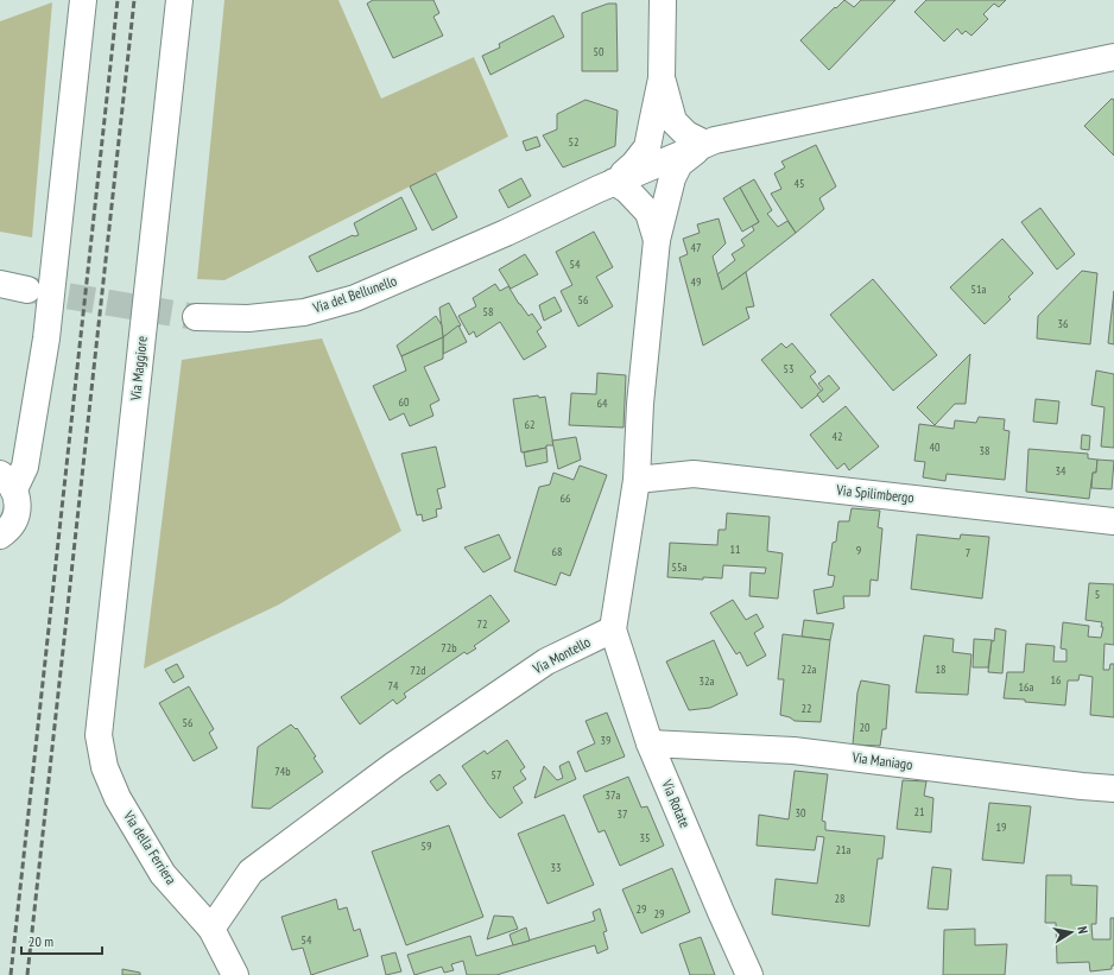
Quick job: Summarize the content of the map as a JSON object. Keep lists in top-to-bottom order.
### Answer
{
  "streets": {
    "street": [
      "Via del Bellunello",
      "Via Maggiore",
      "Via Spilimbergo",
      "Via Montello",
      "Via Maniago",
      "Via Rotate",
      "Via della Ferriera"
    ]
  },
  "crossings": [
    ["Via Maggiore", "Via della Ferriera"],
    ["Via Montello", "Via Rotate"],
    ["Via Montello", "Via della Ferriera"],
    ["Via Maniago", "Via Rotate"]
  ],
  "house_numbers": [
    "50",
    "52",
    "45",
    "47",
    "54",
    "49",
    "51a",
    "56",
    "58",
    "36",
    "53",
    "60",
    "64",
    "62",
    "42",
    "40",
    "38",
    "34",
    "66",
    "11",
    "9",
    "68",
    "7",
    "55a",
    "5",
    "72",
    "72b",
    "22a",
    "18",
    "72d",
    "16",
    "32a",
    "74",
    "16a",
    "22",
    "56",
    "20",
    "39",
    "74b",
    "57",
    "37a",
    "21",
    "30",
    "37",
    "19",
    "35",
    "59",
    "21a",
    "33",
    "28",
    "29",
    "29",
    "54"
  ],
  "scale_bar": "20 m",
  "north": "right"
}
